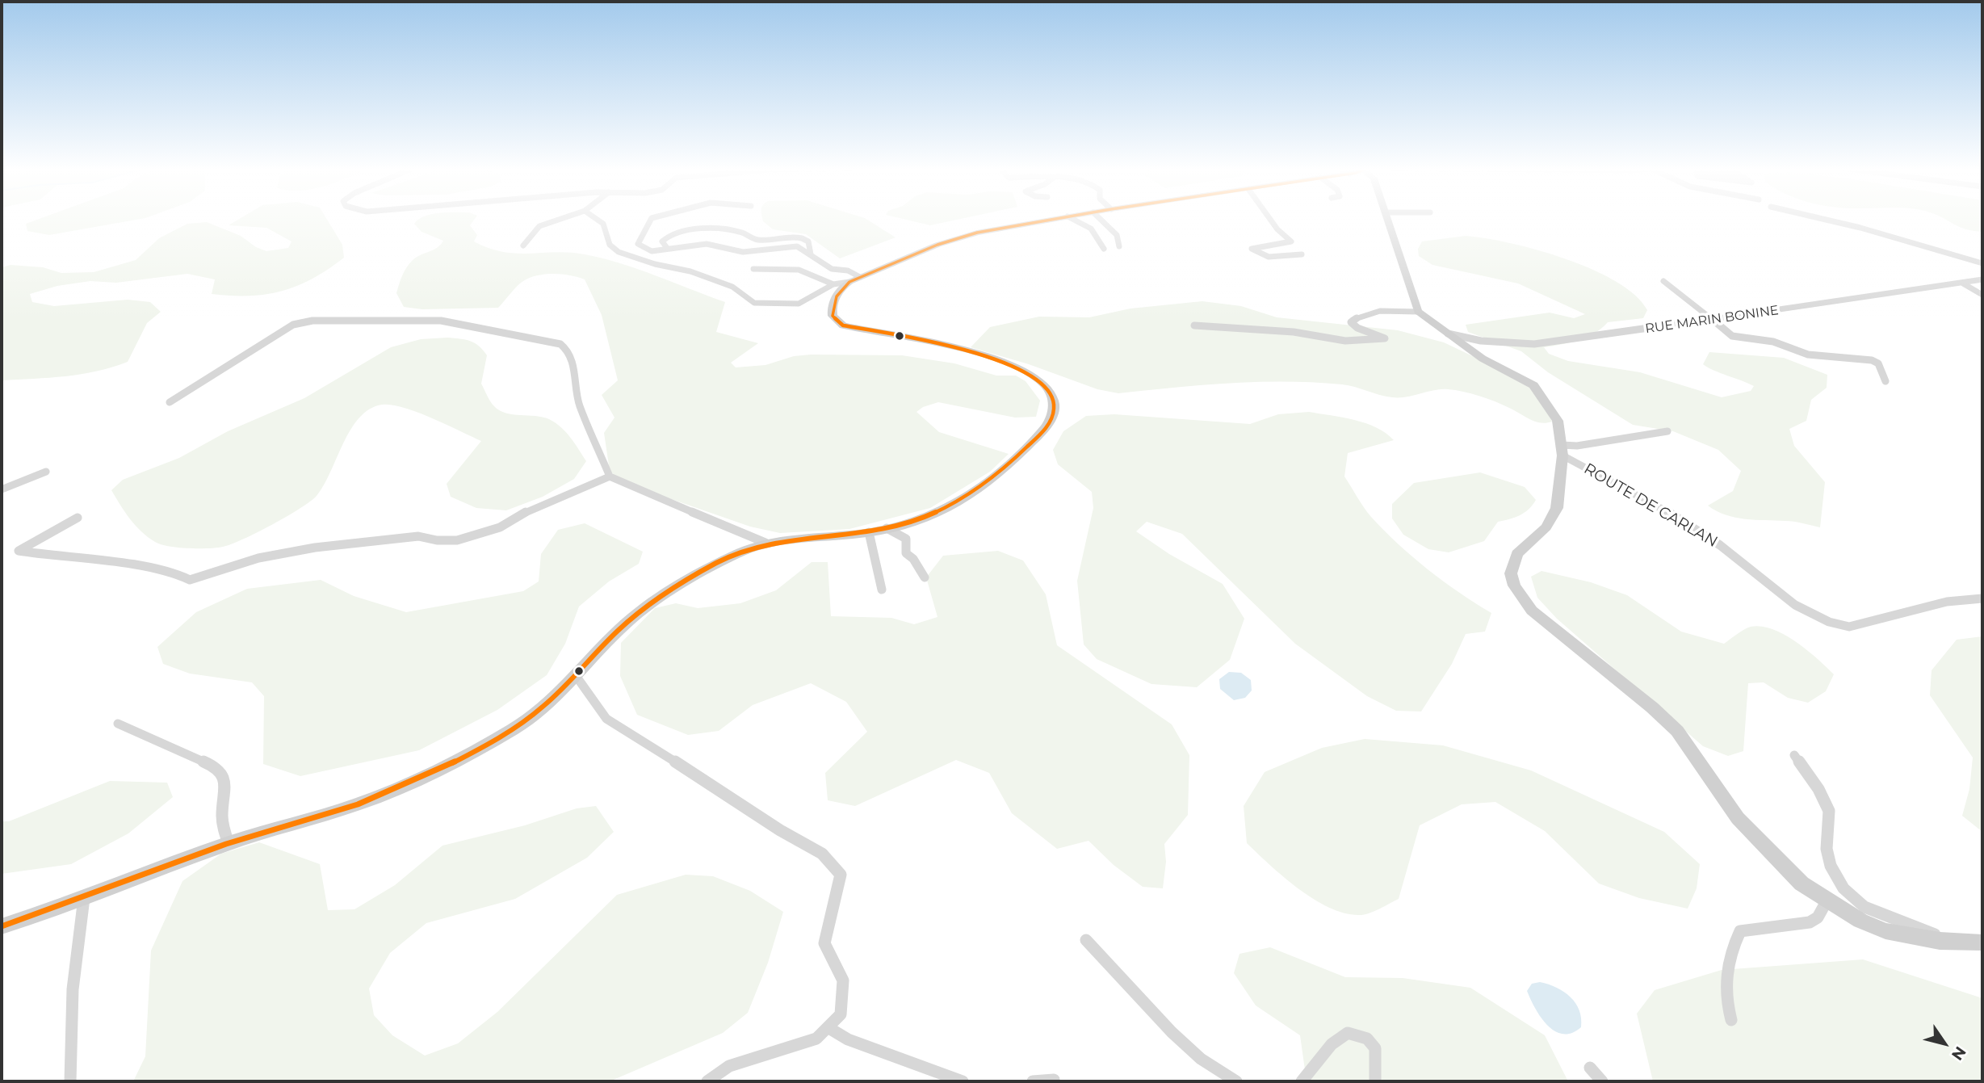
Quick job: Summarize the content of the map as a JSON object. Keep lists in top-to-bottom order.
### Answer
{
  "streets": {
    "street": ["RUE MARIN BONINE", "ROUTE DE CARLAN"]
  },
  "north": "bottom right"
}
